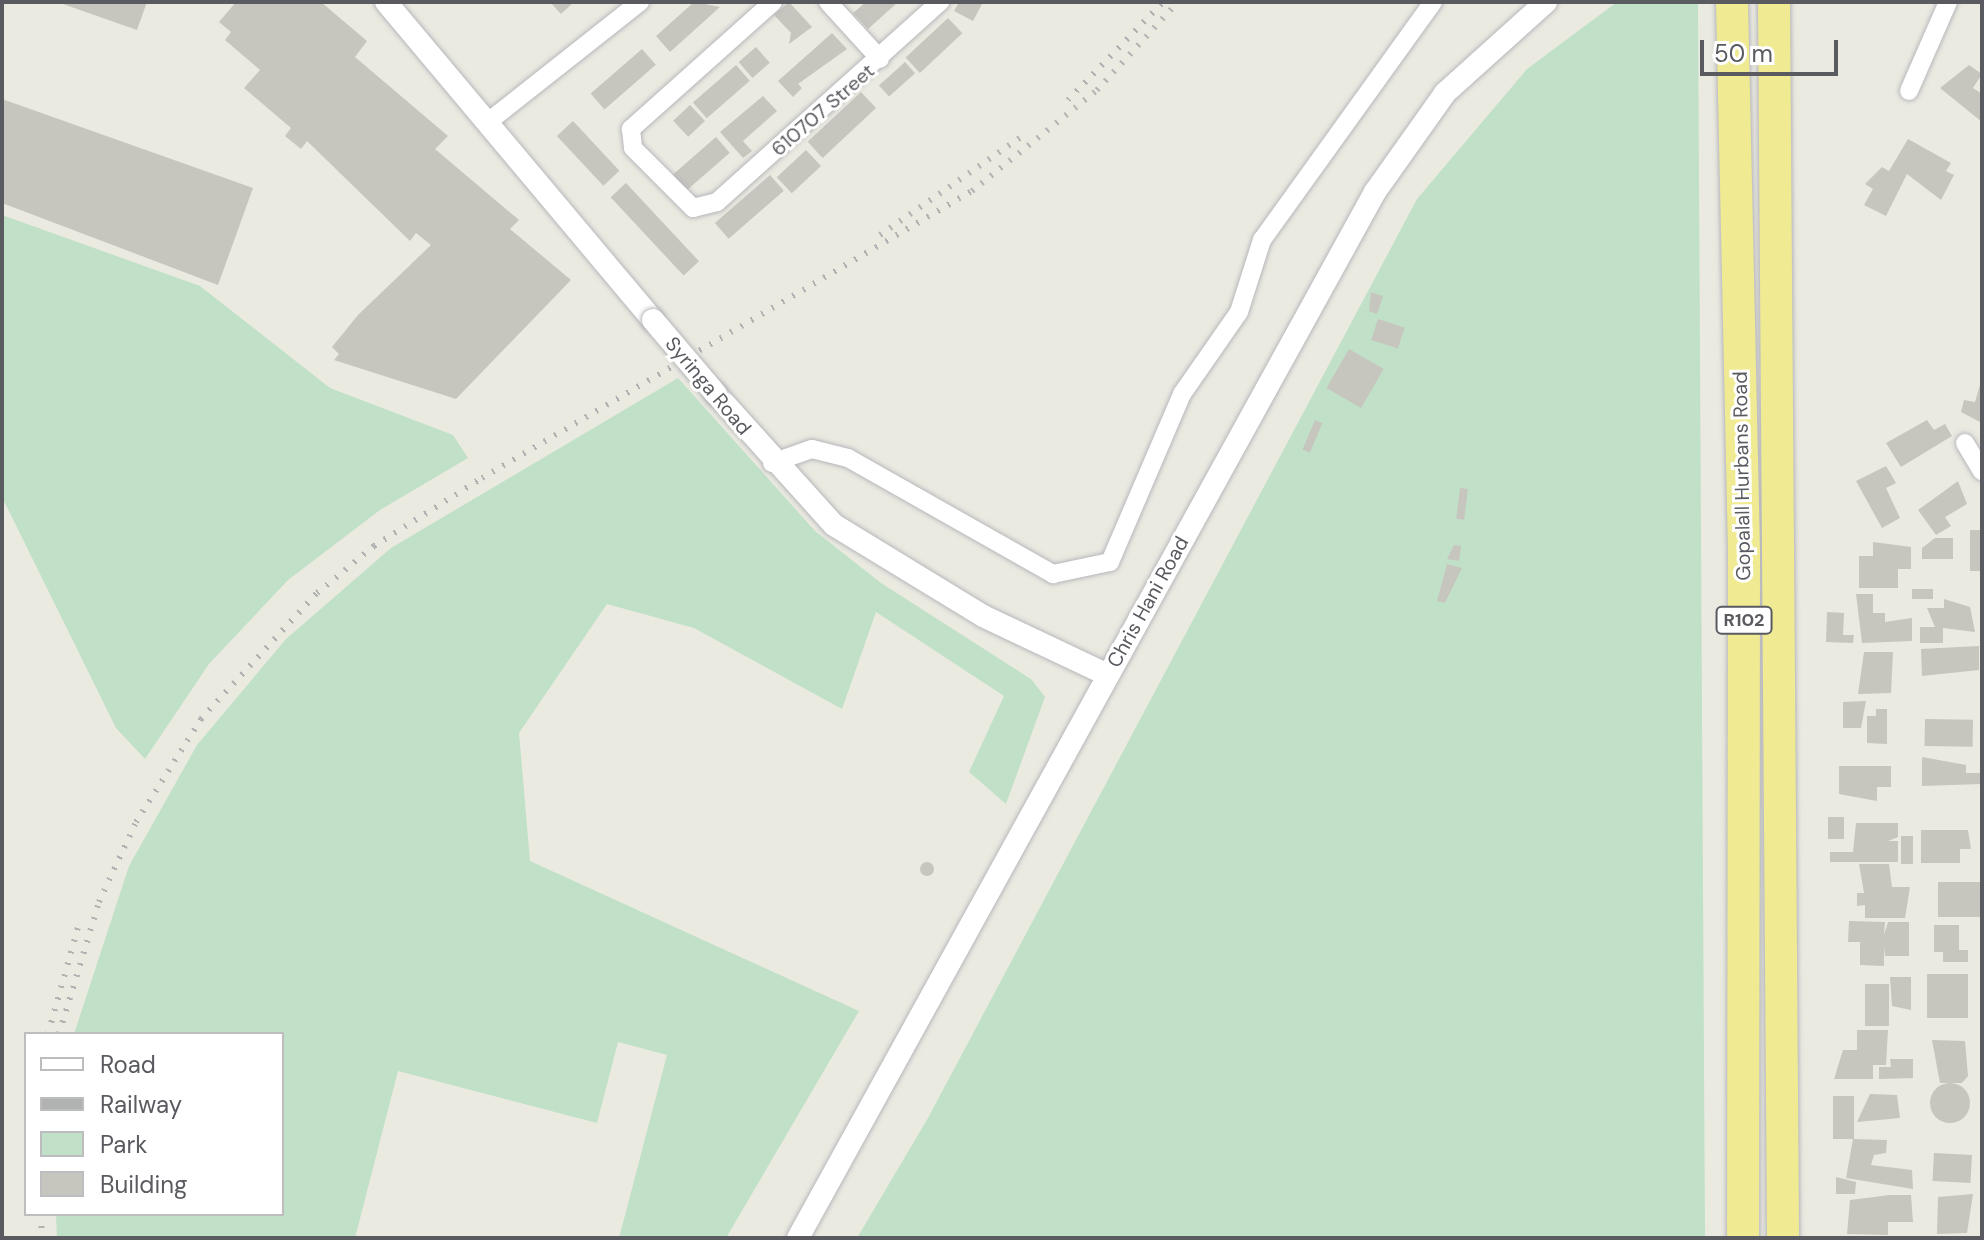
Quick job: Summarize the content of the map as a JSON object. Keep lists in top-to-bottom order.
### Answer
{
  "streets": {
    "highway": ["Gopalall Hurbans Road", "R102"],
    "street": ["610707 Street", "Syringa Road", "Chris Hani Road"]
  },
  "crossings": [
    ["Syringa Road", "Chris Hani Road"]
  ],
  "legend": [
    "Road",
    "Railway",
    "Park",
    "Building"
  ],
  "scale_bar": "50 m"
}
